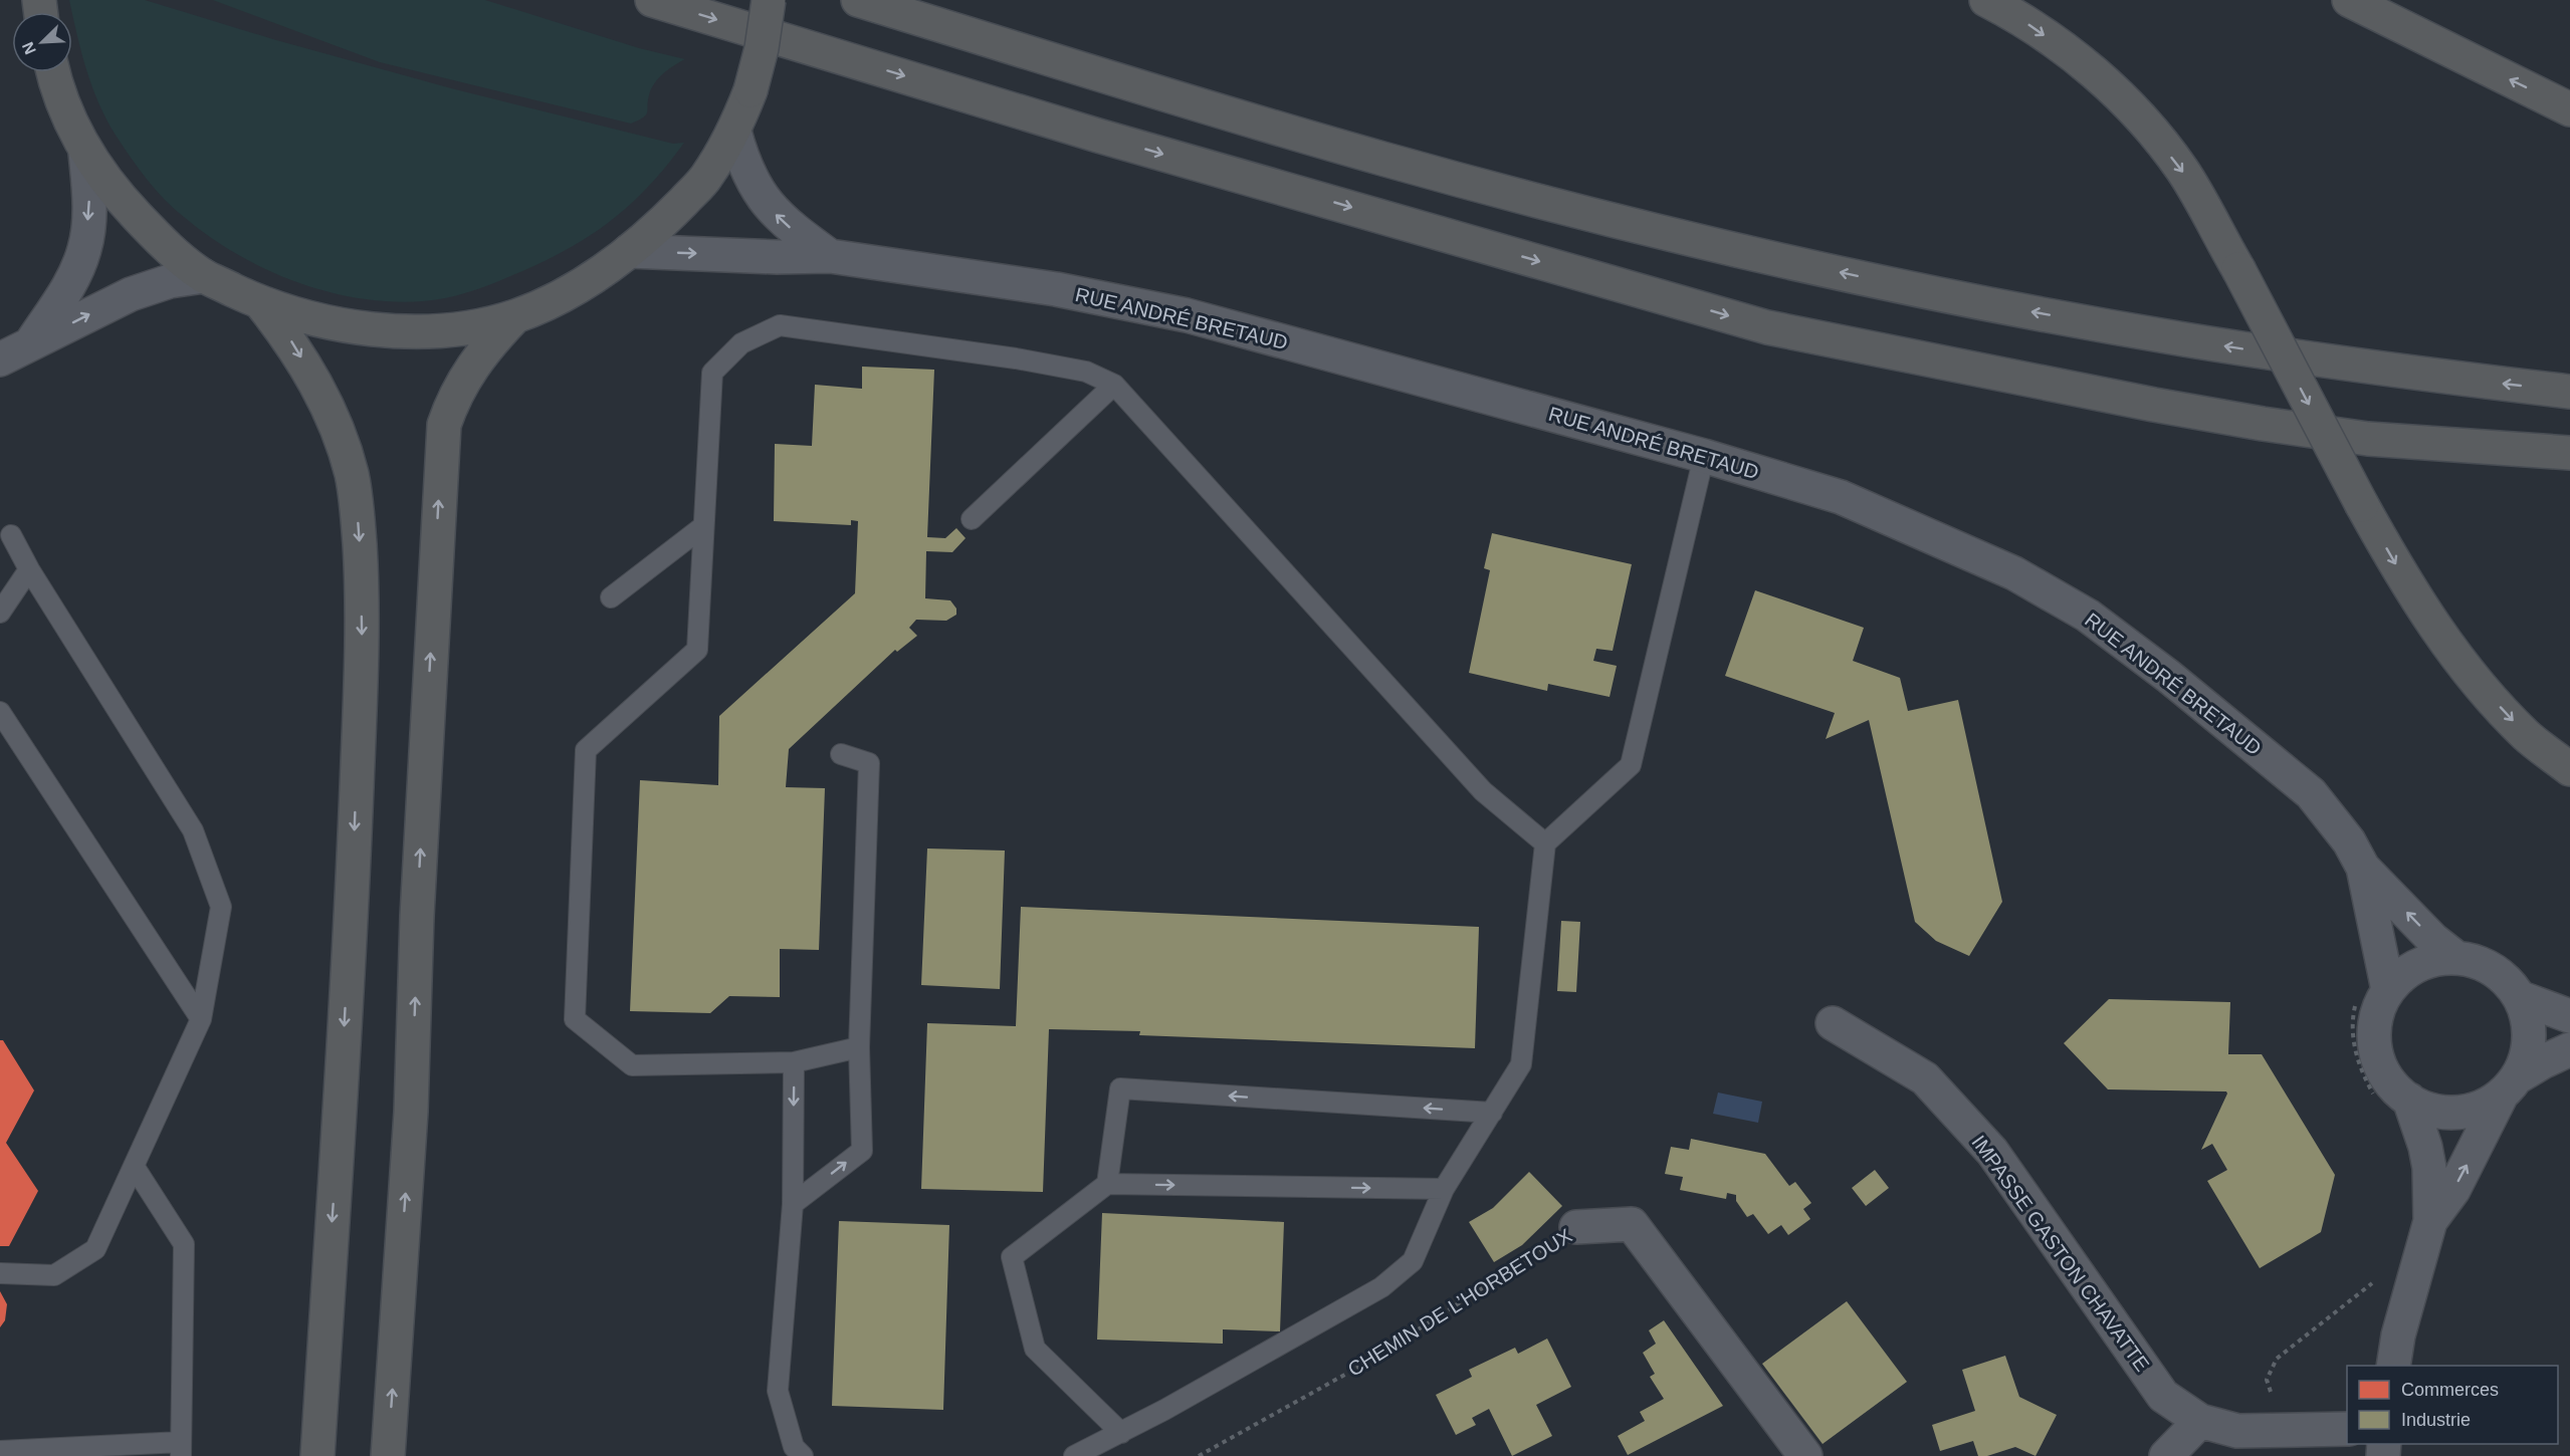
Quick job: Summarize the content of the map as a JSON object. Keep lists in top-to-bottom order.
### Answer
{
  "streets": {
    "street": ["RUE ANDRÉ BRETAUD", "IMPASSE GASTON CHAVATTE", "CHEMIN DE L’HORBETOUX"]
  },
  "legend": ["Commerces", "Industrie"],
  "north": "bottom left"
}
